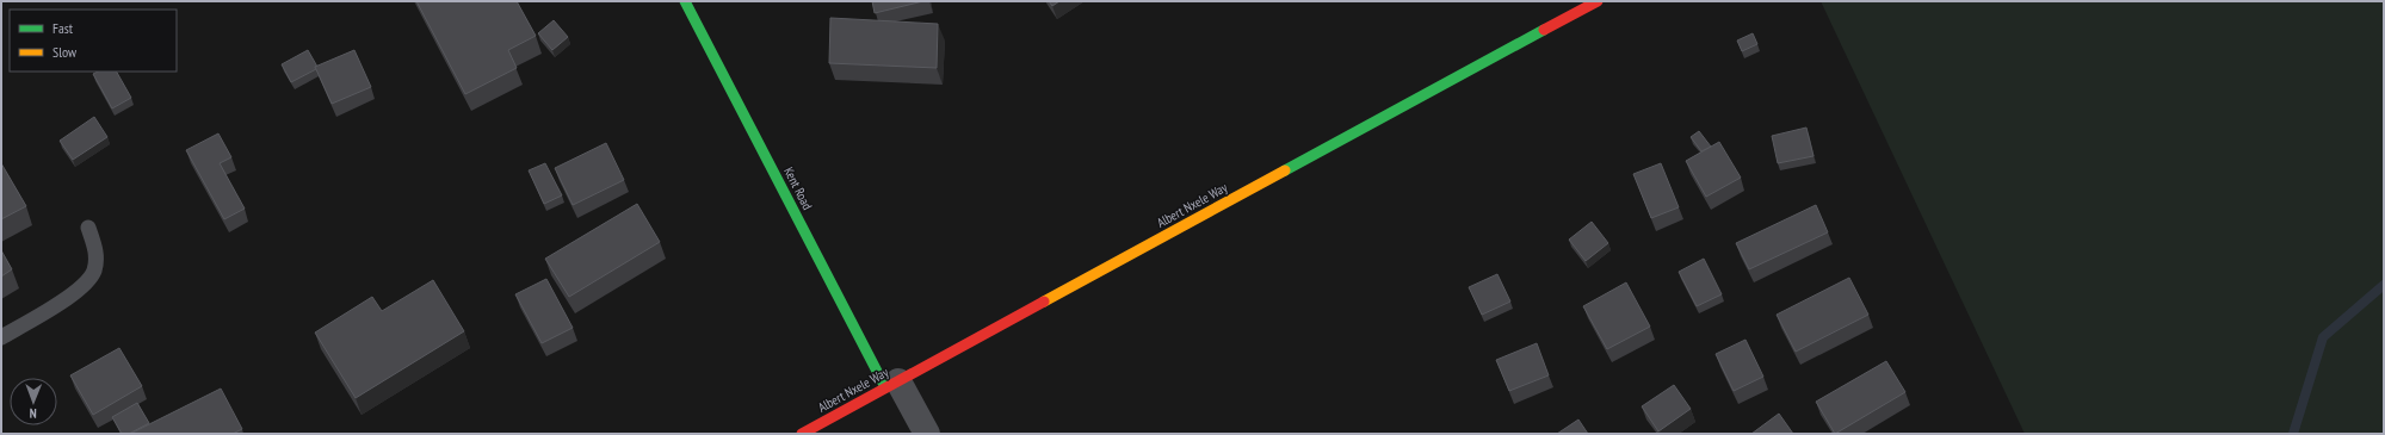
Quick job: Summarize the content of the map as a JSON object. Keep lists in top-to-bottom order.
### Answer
{
  "streets": {
    "main road": ["Kent Road", "Albert Nxele Way"]
  },
  "crossings": [
    ["Kent Road", "Albert Nxele Way"]
  ],
  "legend": ["Fast", "Slow"],
  "north": "bottom"
}
